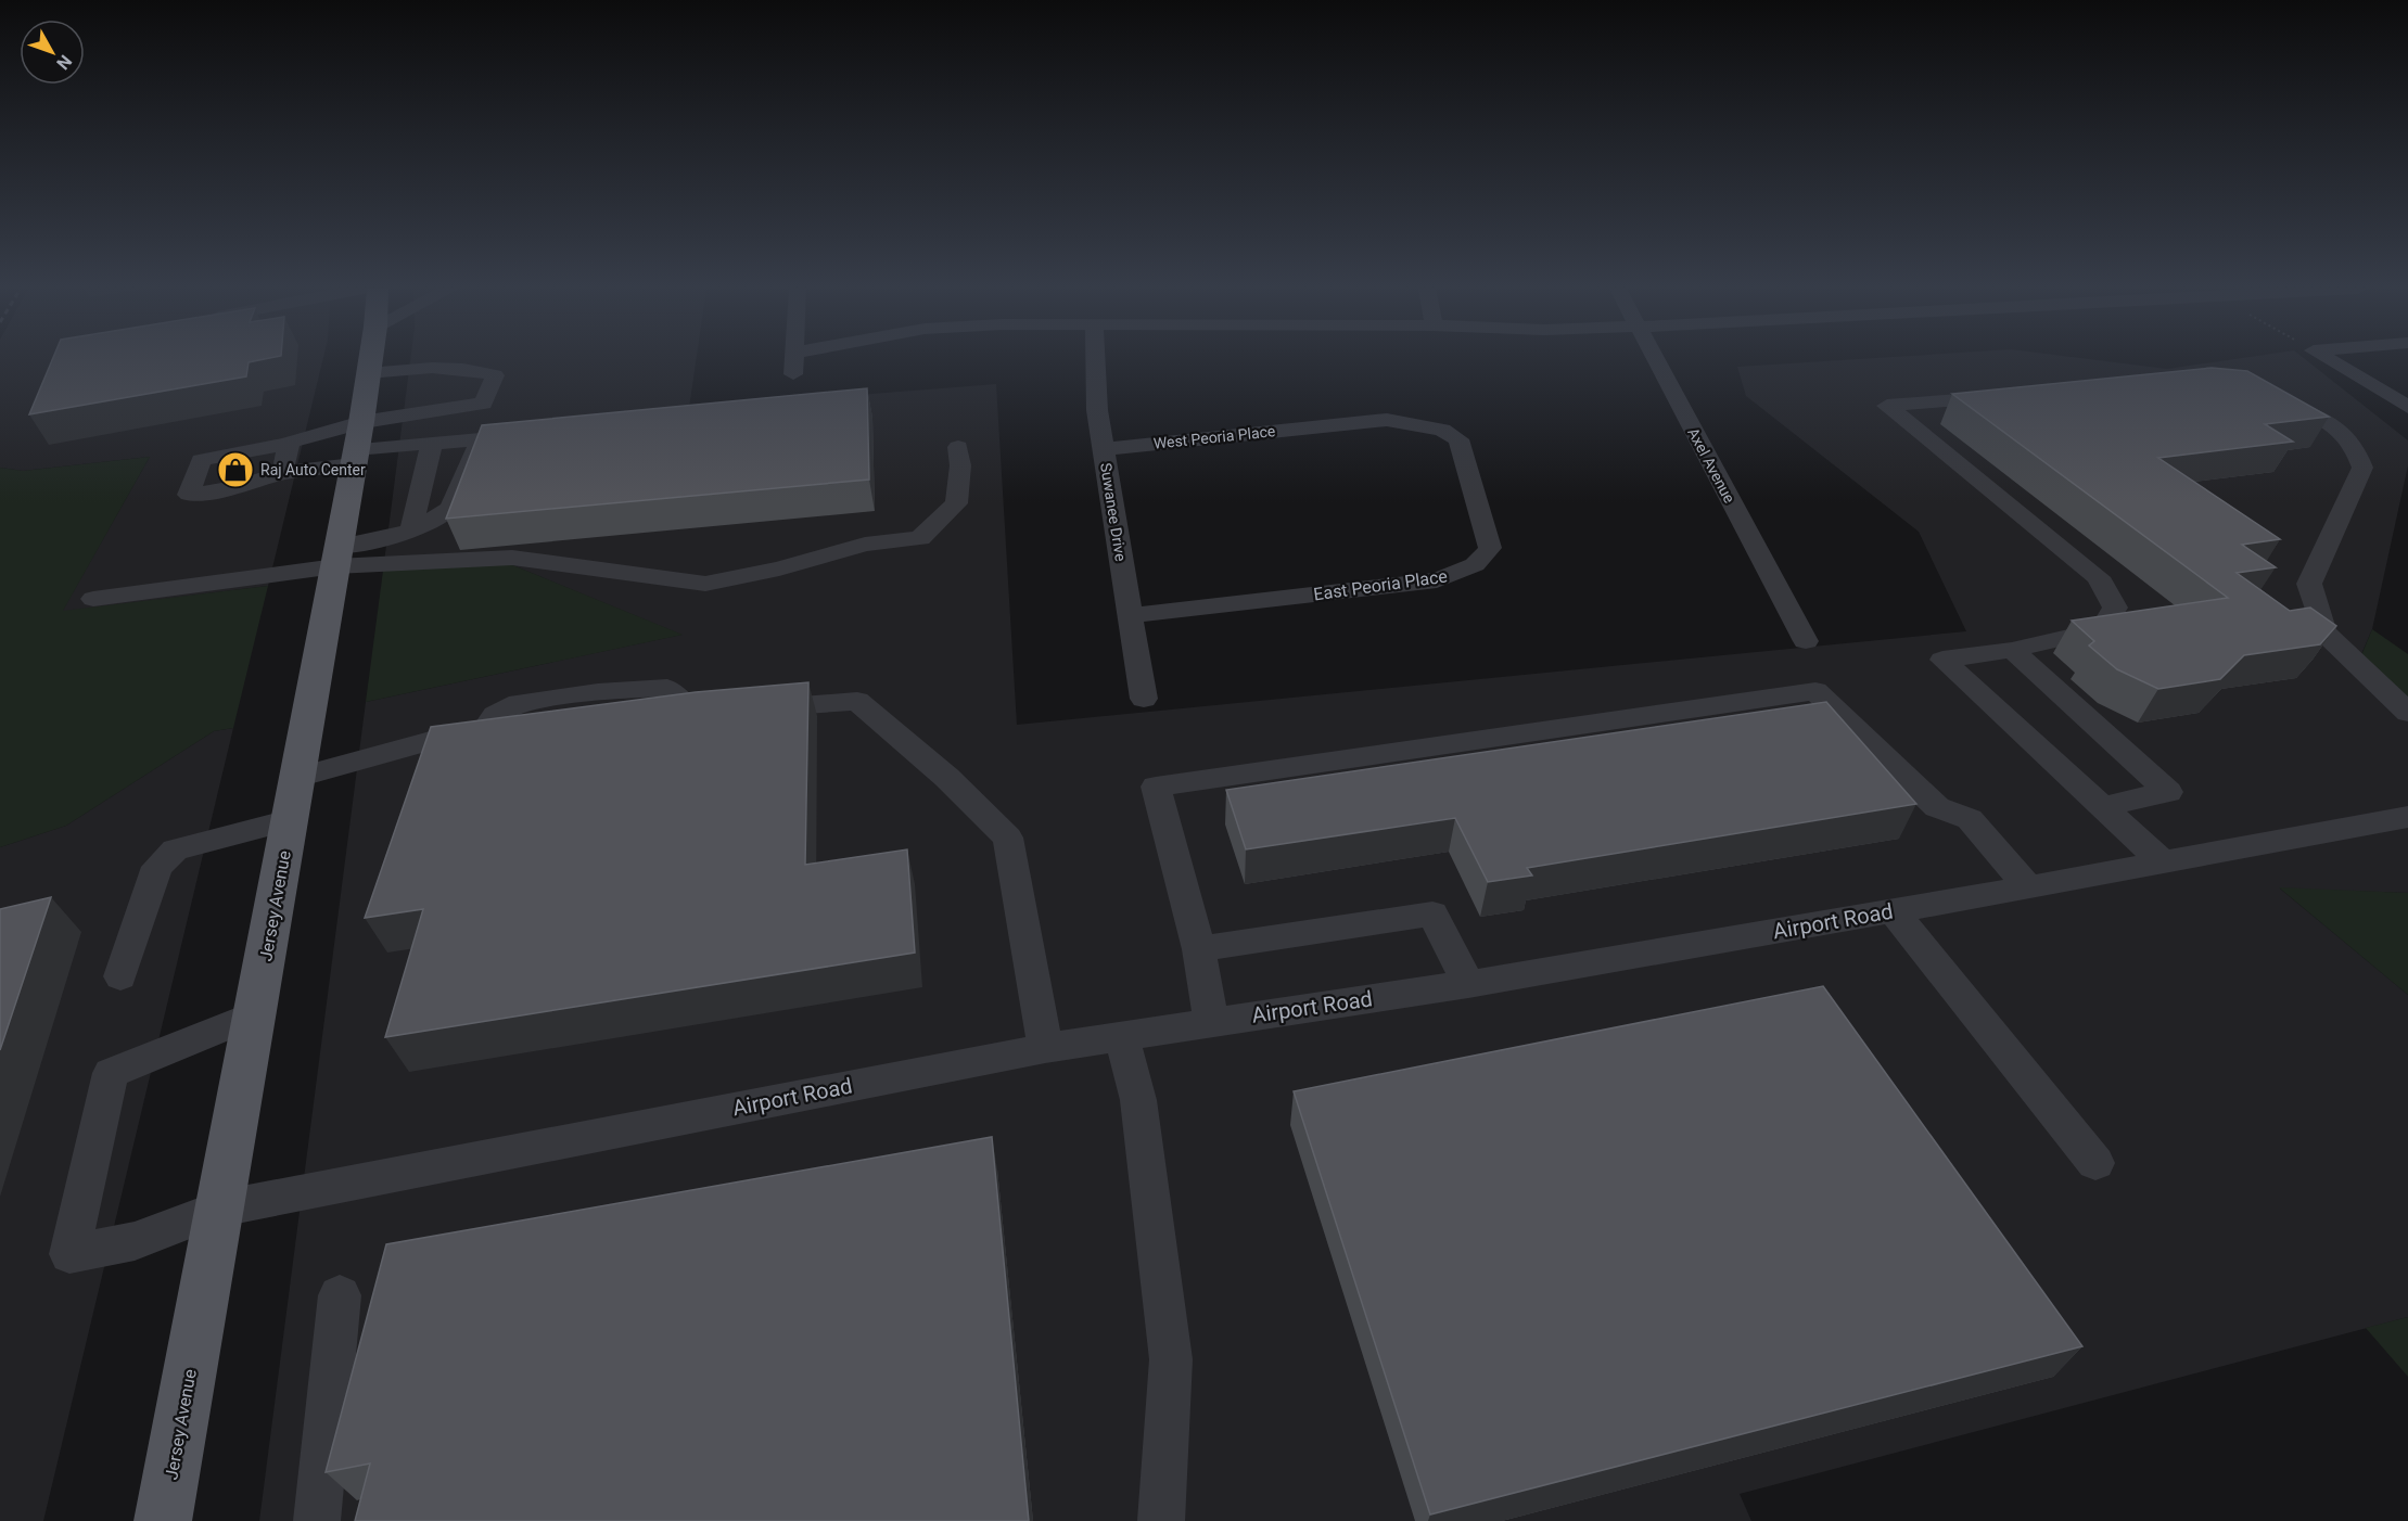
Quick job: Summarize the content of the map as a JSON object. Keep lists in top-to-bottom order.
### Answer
{
  "streets": {
    "main road": ["Jersey Avenue"],
    "street": [
      "West Peoria Place",
      "Axel Avenue",
      "Suwanee Drive",
      "East Peoria Place",
      "Airport Road"
    ]
  },
  "crossings": [
    ["West Peoria Place", "Suwanee Drive"],
    ["West Peoria Place", "East Peoria Place"],
    ["Suwanee Drive", "East Peoria Place"],
    ["Jersey Avenue", "Airport Road"]
  ],
  "places": {
    "shop": ["Raj Auto Center"]
  },
  "north": "bottom right"
}
